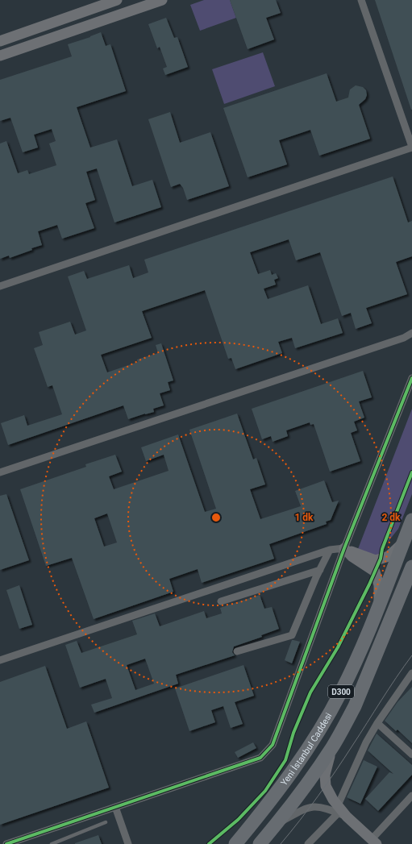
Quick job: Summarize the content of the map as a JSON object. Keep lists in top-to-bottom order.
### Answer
{
  "streets": {
    "highway": ["D300", "Yeni İstanbul Caddesi"]
  },
  "rings": ["1 dk", "2 dk"]
}
